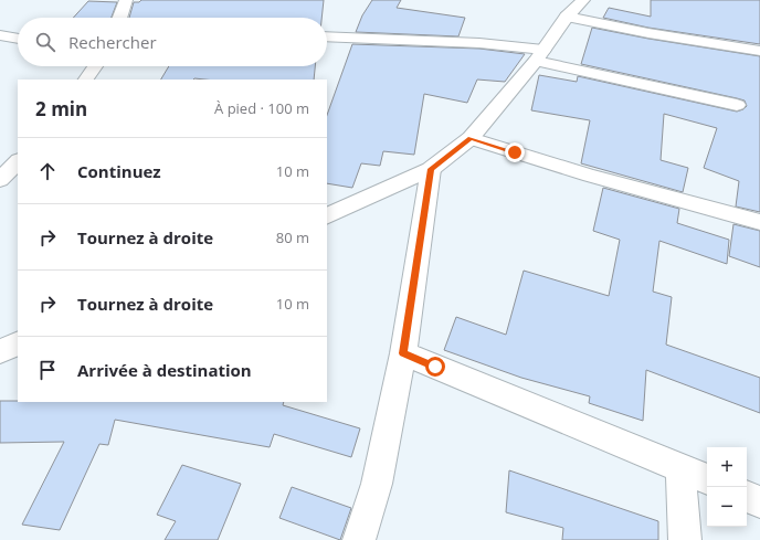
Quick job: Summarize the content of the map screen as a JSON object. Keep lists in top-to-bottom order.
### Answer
{
  "page": {
    "search": "Rechercher",
    "heading": ["2 min", "À pied · 100 m"],
    "list": [
      ["Continuez", "10 m"],
      ["Tournez à droite", "80 m"],
      ["Tournez à droite", "10 m"],
      "Arrivée à destination"
    ],
    "map_buttons": ["+", "−"]
  }
}
